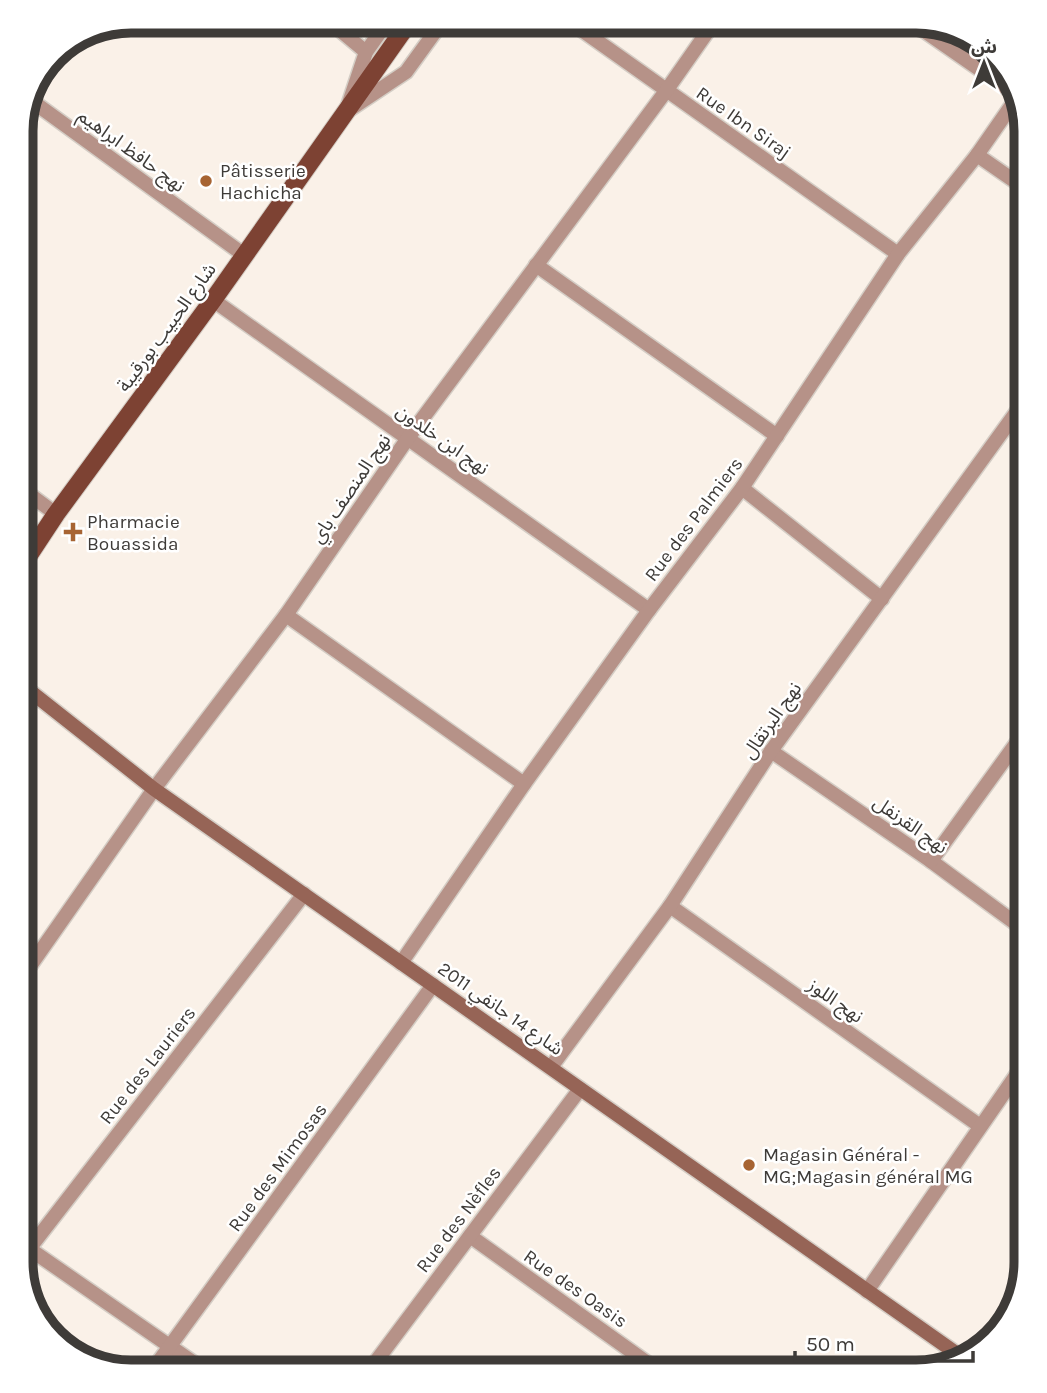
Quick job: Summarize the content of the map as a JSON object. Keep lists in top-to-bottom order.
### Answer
{
  "streets": {
    "main road": ["شارع الحبيب بورقيبة"],
    "street": [
      "Rue Ibn Siraj",
      "نهج حافظ ابراهيم",
      "نهج ابن خلدون",
      "نهج المنصف باي",
      "Rue des Palmiers",
      "نهج البرتقال",
      "نهج القرنفل",
      "نهج اللوز",
      "شارع 14 جانفي 2011",
      "Rue des Lauriers",
      "Rue des Mimosas",
      "Rue des Nèfles",
      "Rue des Oasis"
    ]
  },
  "crossings": [
    ["Rue Ibn Siraj", "نهج المنصف باي"],
    ["Rue Ibn Siraj", "Rue des Palmiers"],
    ["نهج حافظ ابراهيم", "شارع الحبيب بورقيبة"],
    ["شارع الحبيب بورقيبة", "نهج ابن خلدون"],
    ["نهج ابن خلدون", "نهج المنصف باي"],
    ["نهج ابن خلدون", "Rue des Palmiers"],
    ["نهج المنصف باي", "شارع 14 جانفي 2011"],
    ["Rue des Palmiers", "شارع 14 جانفي 2011"],
    ["نهج البرتقال", "نهج القرنفل"],
    ["نهج البرتقال", "نهج اللوز"],
    ["نهج البرتقال", "شارع 14 جانفي 2011"],
    ["شارع 14 جانفي 2011", "Rue des Lauriers"],
    ["شارع 14 جانفي 2011", "Rue des Mimosas"],
    ["شارع 14 جانفي 2011", "Rue des Nèfles"],
    ["Rue des Nèfles", "Rue des Oasis"]
  ],
  "places": {
    "other": ["Pâtisserie Hachicha", "Magasin Général - MG;Magasin général MG"],
    "health": ["Pharmacie Bouassida"]
  },
  "scale_bar": "50 m",
  "north": "top"
}
